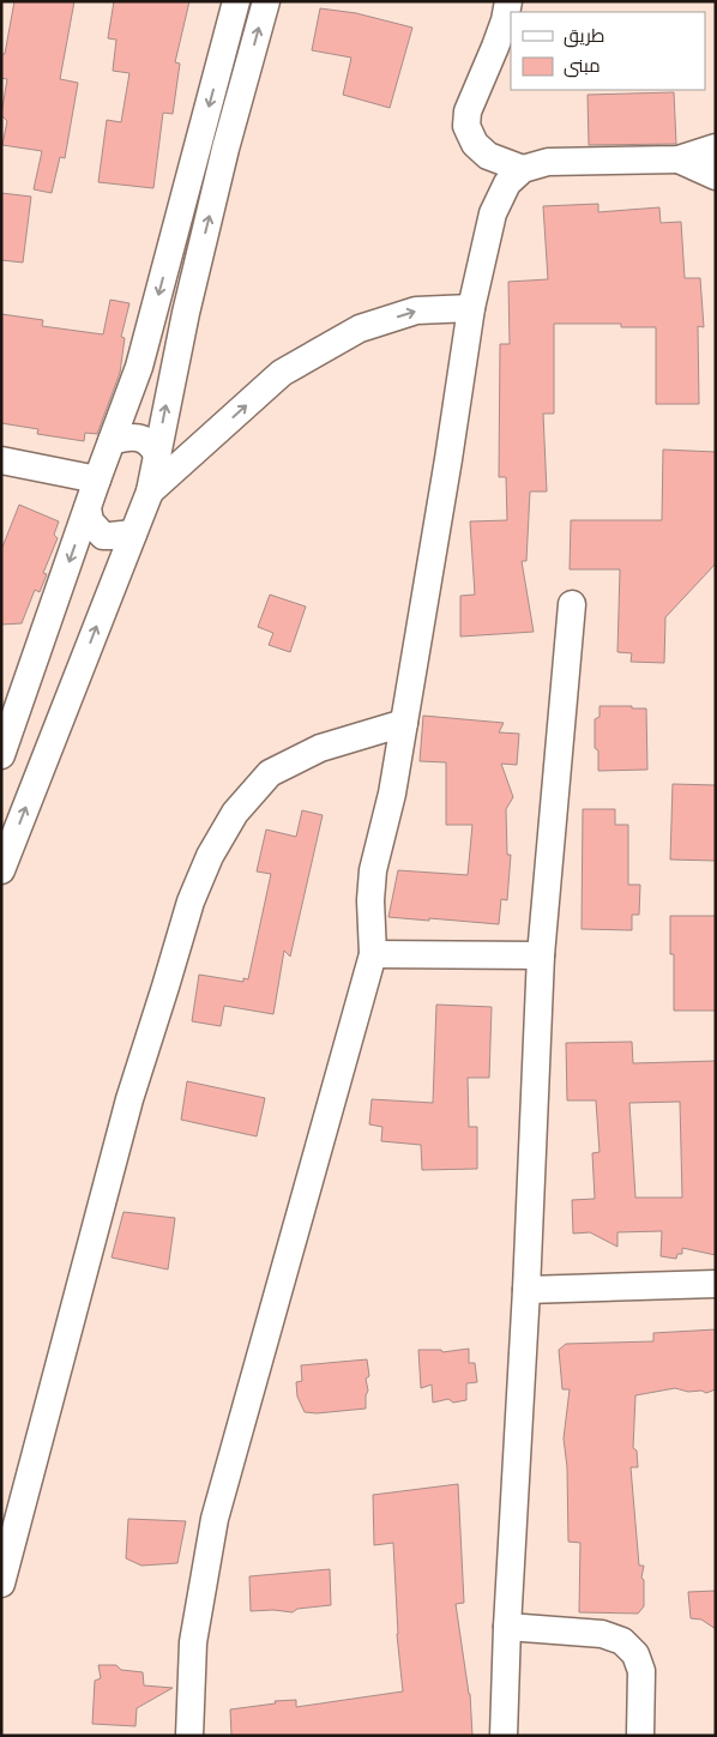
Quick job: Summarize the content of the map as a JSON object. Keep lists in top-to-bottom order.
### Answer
{
  "legend": ["طريق", "مبنى"]
}
